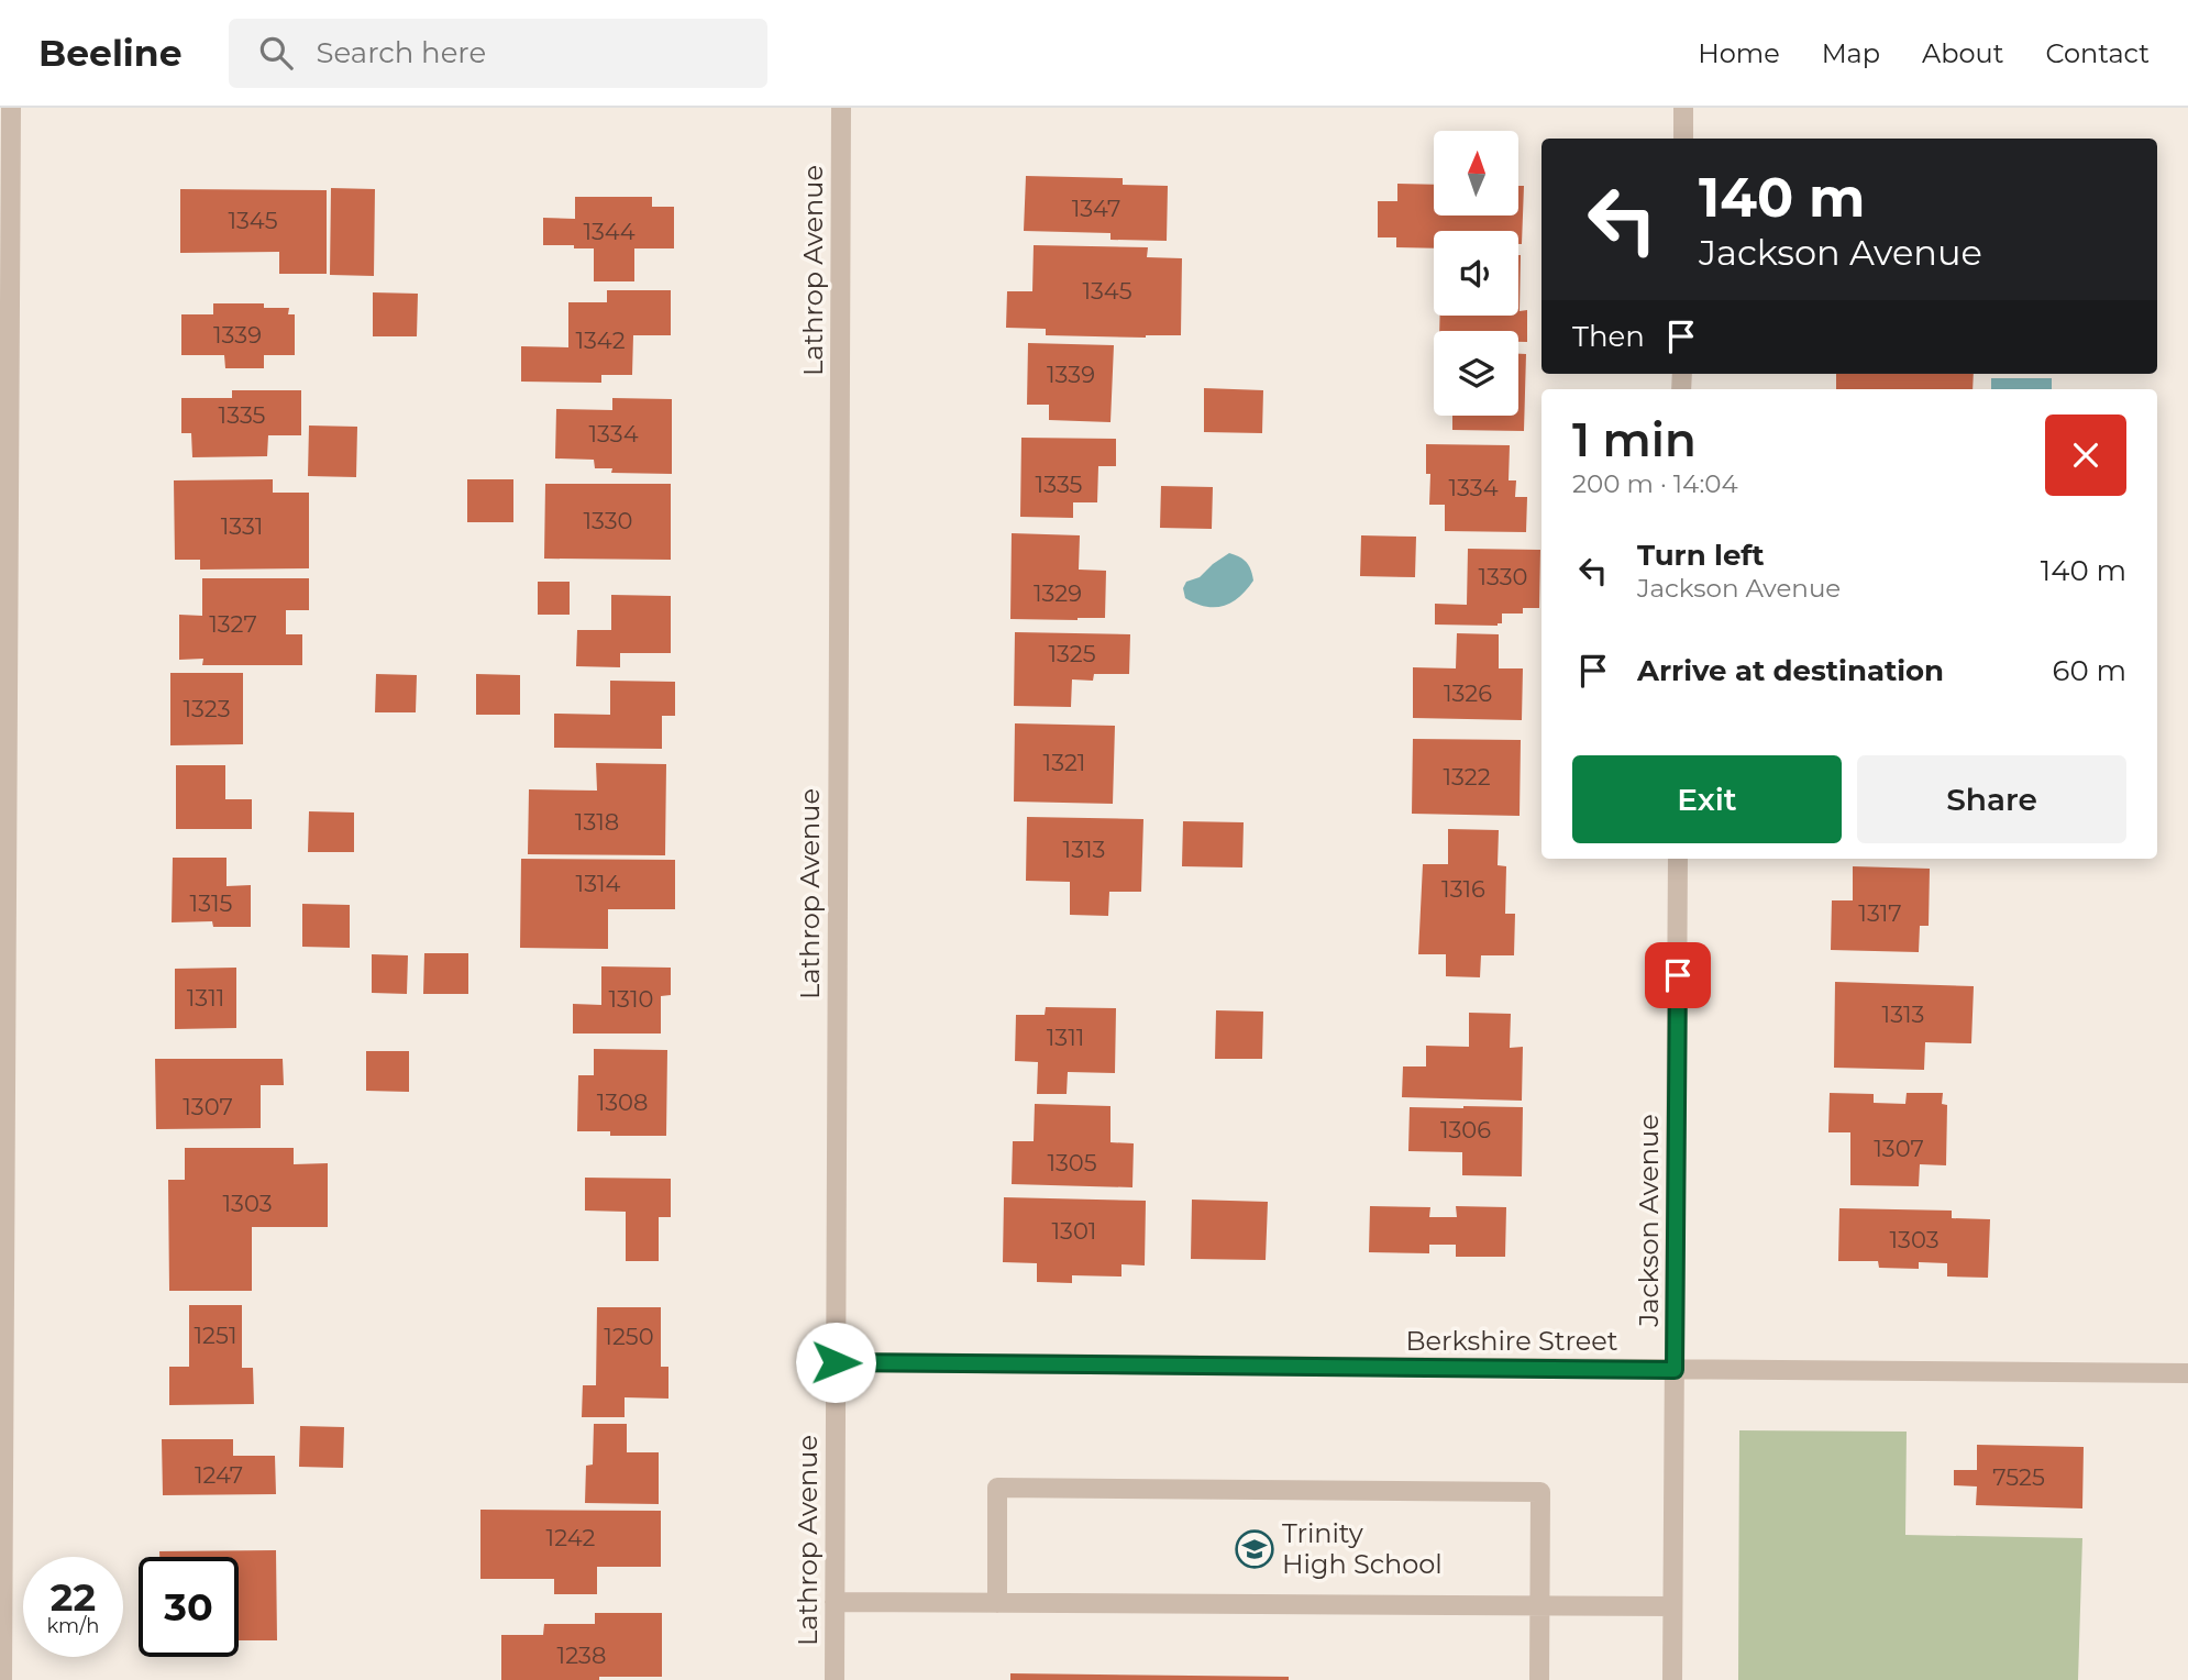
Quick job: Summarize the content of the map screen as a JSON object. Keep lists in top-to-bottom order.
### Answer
{
  "streets": {
    "street": ["Lathrop Avenue", "Jackson Avenue", "Berkshire Street"]
  },
  "crossings": [
    ["Lathrop Avenue", "Berkshire Street"],
    ["Jackson Avenue", "Berkshire Street"]
  ],
  "places": {
    "school or university": ["Trinity High School"]
  },
  "house_numbers": [
    "1347",
    "1345",
    "1344",
    "1345",
    "1339",
    "1342",
    "1339",
    "1335",
    "1334",
    "1335",
    "1334",
    "1330",
    "1331",
    "1330",
    "1329",
    "1327",
    "1325",
    "1326",
    "1323",
    "1321",
    "1322",
    "1318",
    "1313",
    "1314",
    "1316",
    "1315",
    "1317",
    "1311",
    "1310",
    "1313",
    "1311",
    "1308",
    "1307",
    "1306",
    "1307",
    "1305",
    "1303",
    "1301",
    "1303",
    "1251",
    "1250",
    "1247",
    "7525",
    "1242",
    "1238"
  ],
  "north": "top",
  "page": {
    "header": "Beeline",
    "search": "Search here",
    "nav": [
      "Home",
      "Map",
      "About",
      "Contact"
    ],
    "turn": ["140 m", "Jackson Avenue"],
    "then": "Then",
    "heading": ["1 min", "200 m · 14:04"],
    "list": [
      {
        "name": "Turn left",
        "note": "Jackson Avenue",
        "value": "140 m"
      },
      {
        "name": "Arrive at destination",
        "value": "60 m"
      }
    ],
    "buttons": ["Exit", "Share"],
    "speed": "22 km/h",
    "limit": "30"
  }
}
